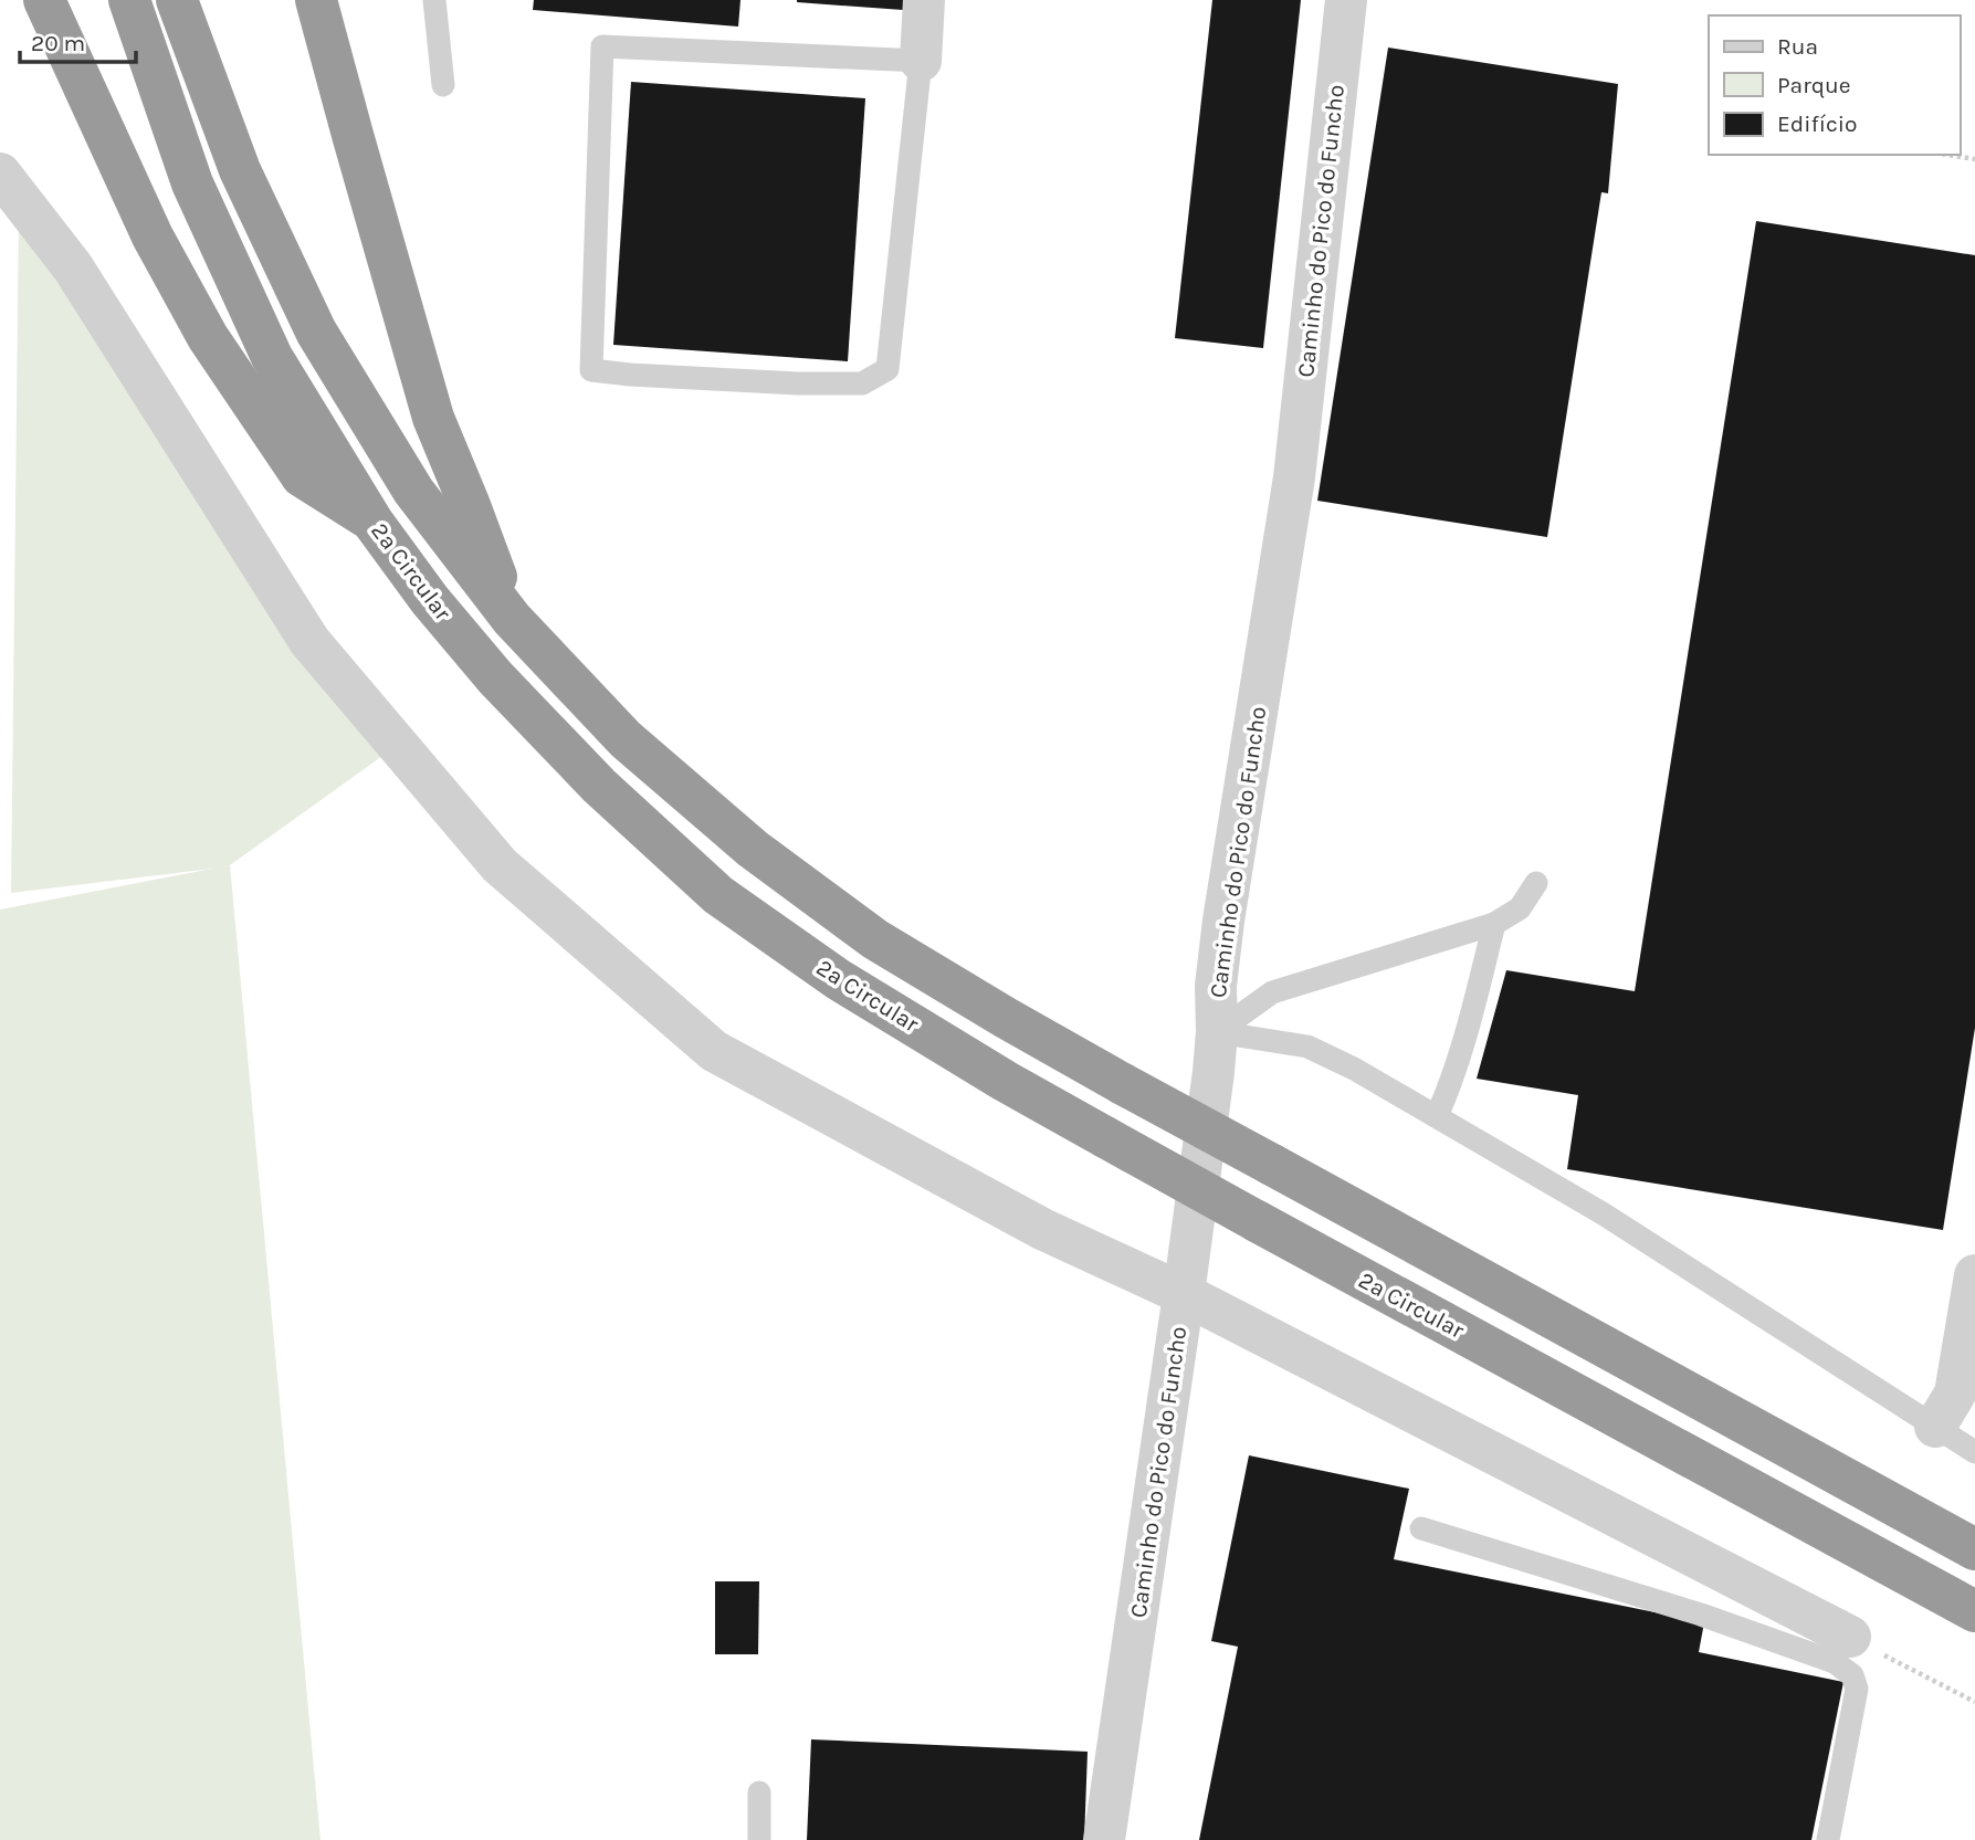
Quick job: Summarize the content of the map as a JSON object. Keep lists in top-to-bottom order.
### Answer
{
  "streets": {
    "highway": ["2ª Circular"],
    "street": ["Caminho do Pico do Funcho"]
  },
  "legend": ["Rua", "Parque", "Edifício"],
  "scale_bar": "20 m"
}
